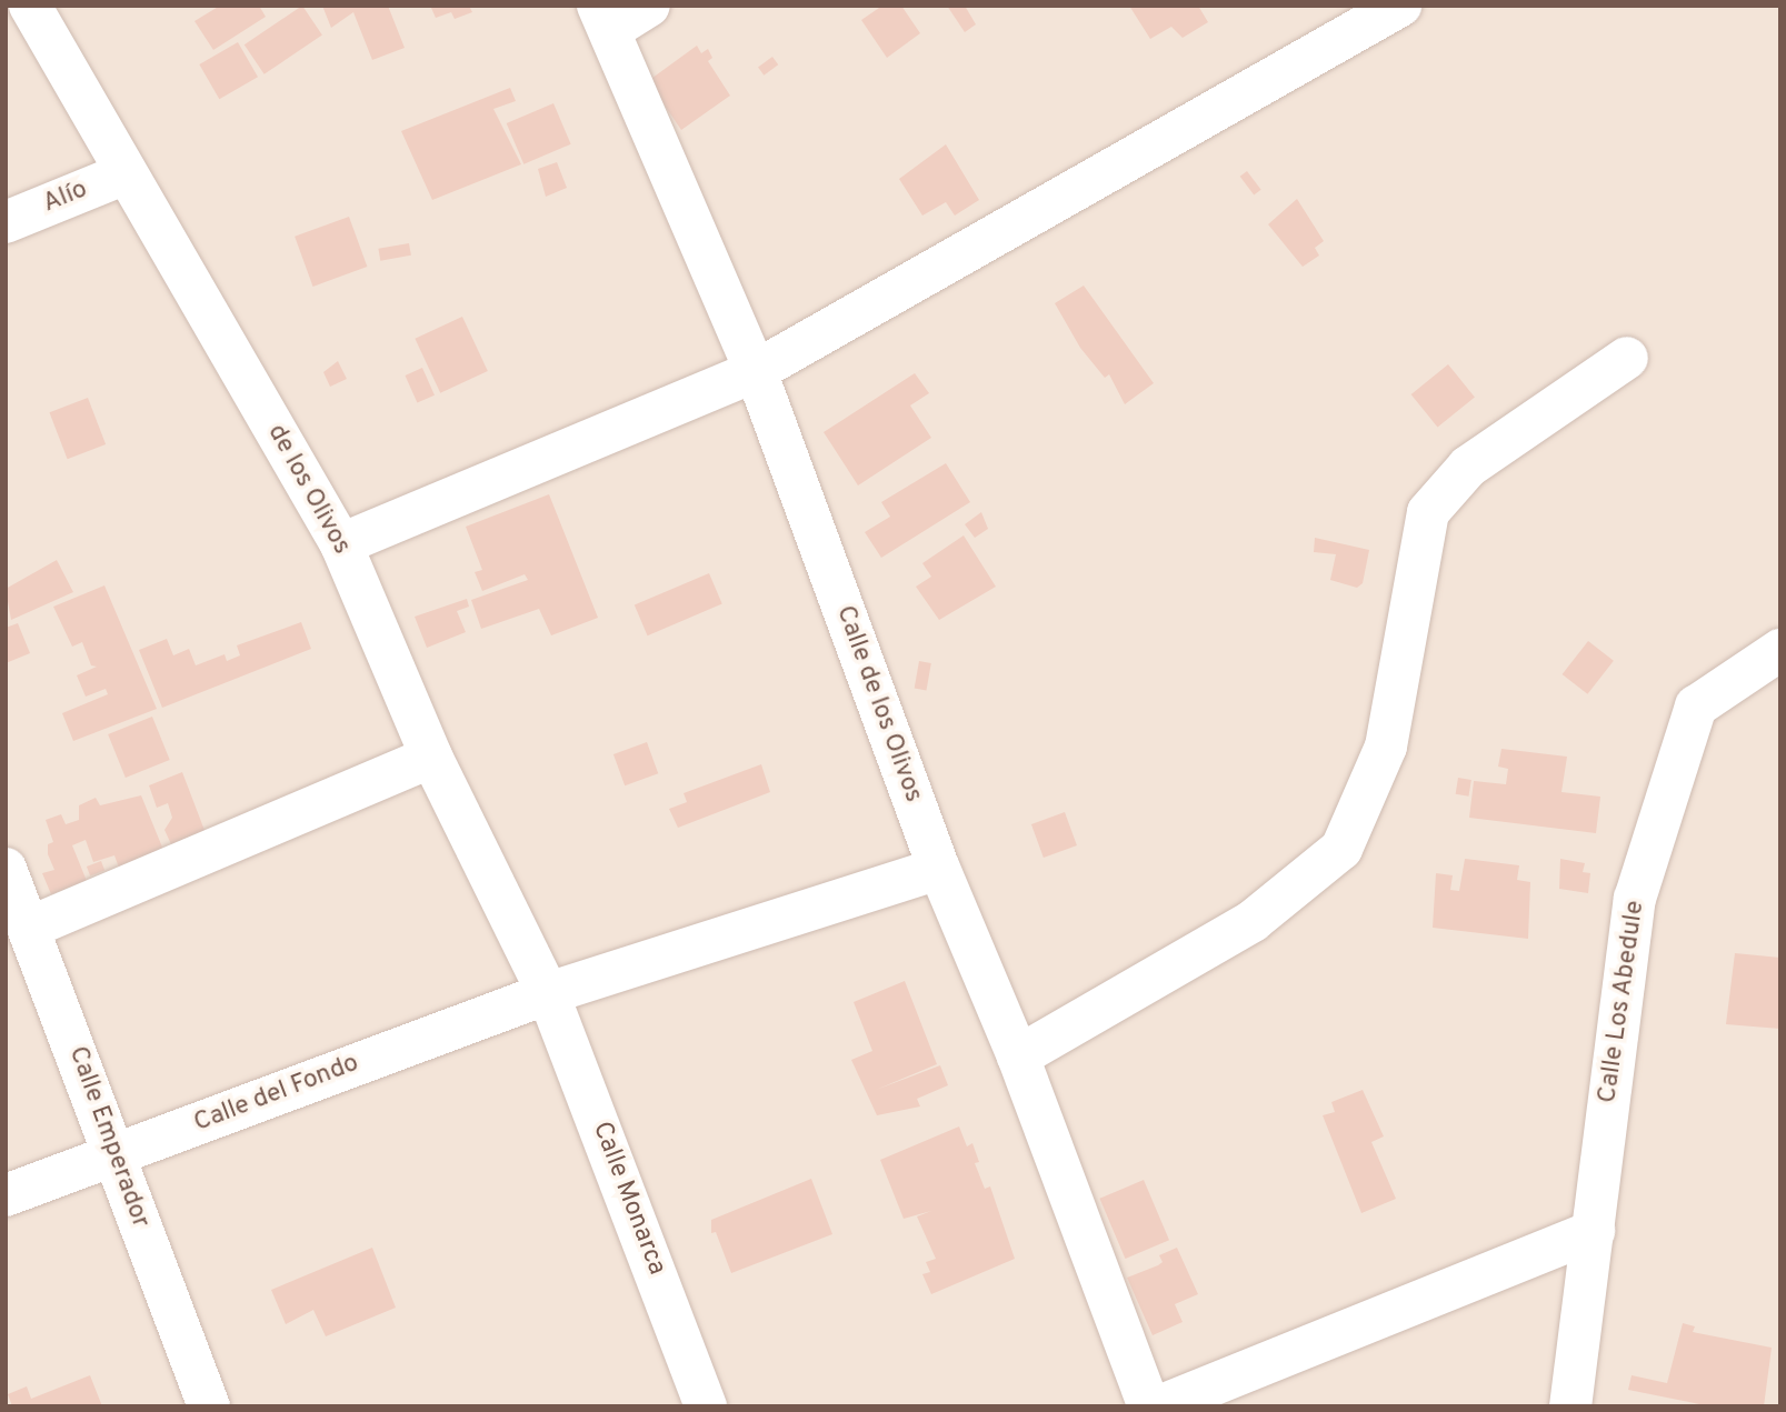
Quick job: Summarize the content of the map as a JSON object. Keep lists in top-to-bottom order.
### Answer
{
  "streets": {
    "street": [
      "Alío",
      "de los Olivos",
      "Calle de los Olivos",
      "Calle Los Abedule",
      "Calle del Fondo",
      "Calle Emperador",
      "Calle Monarca"
    ]
  },
  "crossings": [
    ["Alío", "de los Olivos"],
    ["de los Olivos", "Calle del Fondo"],
    ["de los Olivos", "Calle Monarca"],
    ["Calle de los Olivos", "Calle del Fondo"],
    ["Calle del Fondo", "Calle Emperador"],
    ["Calle del Fondo", "Calle Monarca"]
  ]
}
